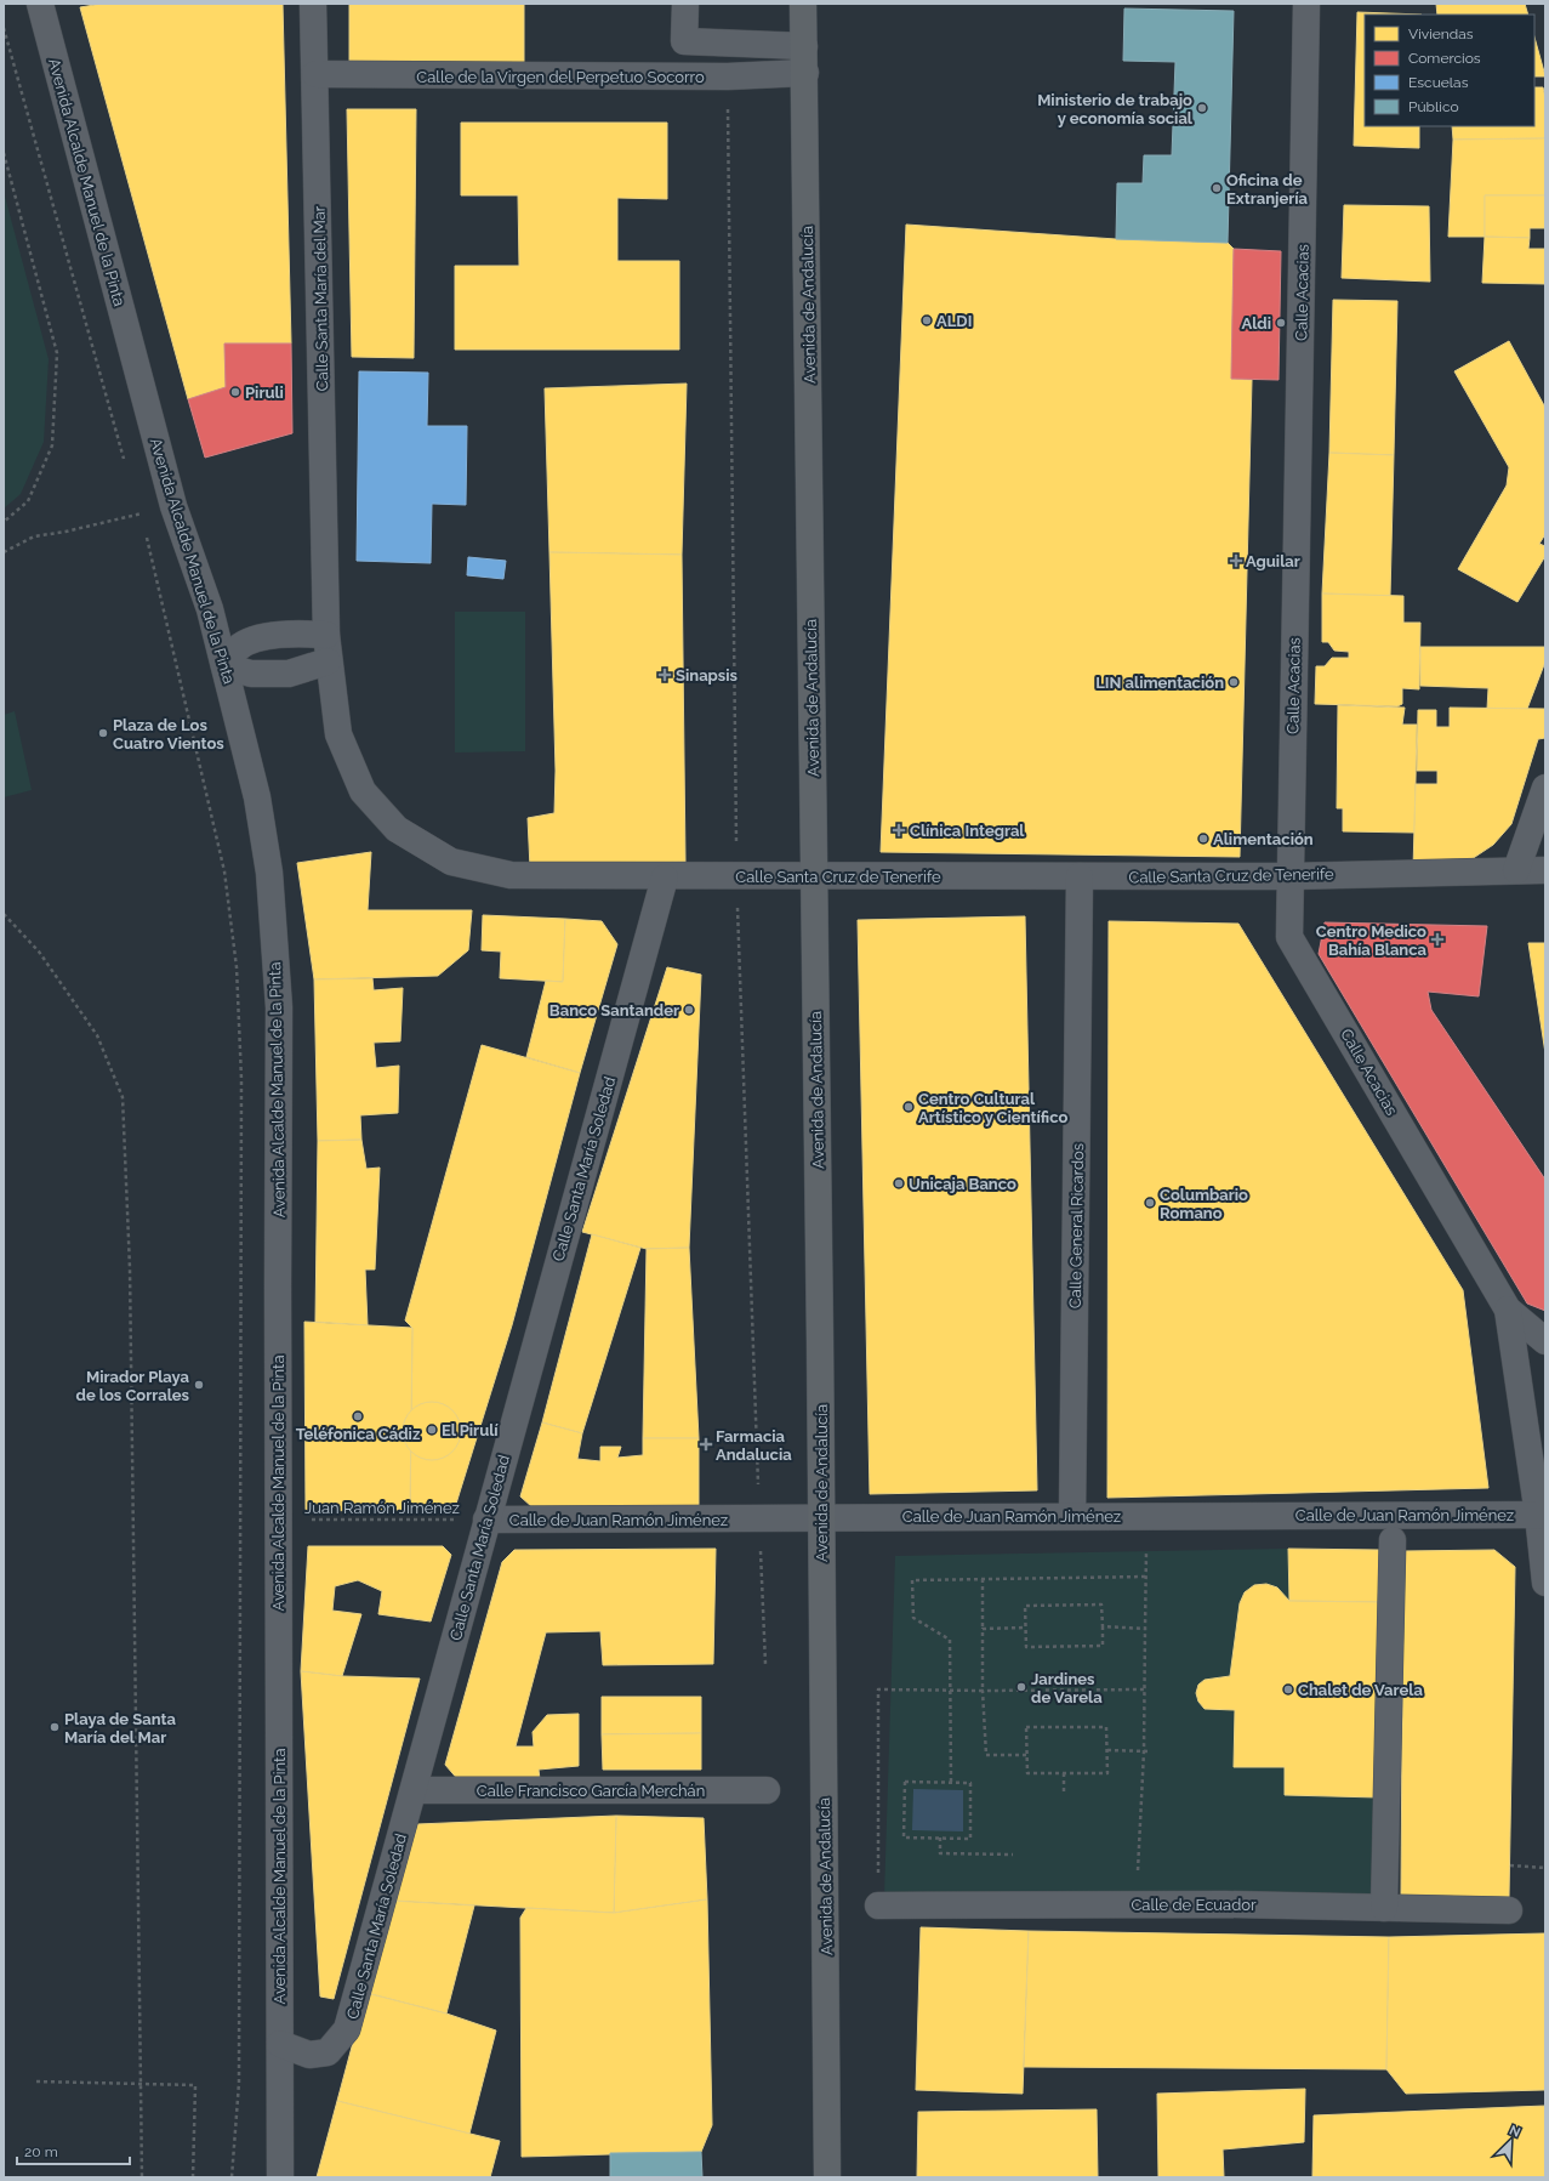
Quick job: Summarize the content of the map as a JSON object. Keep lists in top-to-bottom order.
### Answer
{
  "streets": {
    "main road": ["Avenida de Andalucía"],
    "street": [
      "Calle de la Virgen del Perpetuo Socorro",
      "Avenida Alcalde Manuel de la Pinta",
      "Calle Acacias",
      "Calle Santa María del Mar",
      "Calle Santa Cruz de Tenerife",
      "Calle Santa María Soledad",
      "Calle General Ricardos",
      "Calle de Juan Ramón Jiménez",
      "Calle Francisco García Merchán",
      "Calle de Ecuador"
    ],
    "path": ["Juan Ramón Jiménez"]
  },
  "crossings": [
    ["Calle de la Virgen del Perpetuo Socorro", "Calle Santa María del Mar"],
    ["Calle de la Virgen del Perpetuo Socorro", "Avenida de Andalucía"],
    ["Avenida Alcalde Manuel de la Pinta", "Calle Santa María Soledad"],
    ["Avenida Alcalde Manuel de la Pinta", "Juan Ramón Jiménez"],
    ["Calle Acacias", "Calle Santa Cruz de Tenerife"],
    ["Calle Santa María del Mar", "Calle Santa Cruz de Tenerife"],
    ["Avenida de Andalucía", "Calle Santa Cruz de Tenerife"],
    ["Avenida de Andalucía", "Calle de Juan Ramón Jiménez"],
    ["Calle Santa Cruz de Tenerife", "Calle Santa María Soledad"],
    ["Calle Santa Cruz de Tenerife", "Calle General Ricardos"],
    ["Calle Santa María Soledad", "Juan Ramón Jiménez"],
    ["Calle Santa María Soledad", "Calle de Juan Ramón Jiménez"],
    ["Calle Santa María Soledad", "Calle Francisco García Merchán"],
    ["Calle General Ricardos", "Calle de Juan Ramón Jiménez"],
    ["Juan Ramón Jiménez", "Calle de Juan Ramón Jiménez"]
  ],
  "places": {
    "other": [
      "Ministerio de trabajo y economía social",
      "Oficina de Extranjería",
      "ALDI",
      "Aldi",
      "Piruli",
      "LIN alimentación",
      "Plaza de Los Cuatro Vientos",
      "Alimentación",
      "Banco Santander",
      "Centro Cultural Artístico y Científico",
      "Unicaja Banco",
      "Columbario Romano",
      "Mirador Playa de los Corrales",
      "Teléfonica Cádiz",
      "El Pirulí",
      "Jardines de Varela",
      "Chalet de Varela",
      "Playa de Santa María del Mar"
    ],
    "health": [
      "Aguilar",
      "Sinapsis",
      "Clínica Integral",
      "Centro Medico Bahía Blanca",
      "Farmacia Andalucia"
    ]
  },
  "legend": [
    "Viviendas",
    "Comercios",
    "Escuelas",
    "Público"
  ],
  "scale_bar": "20 m",
  "north": "top right"
}
